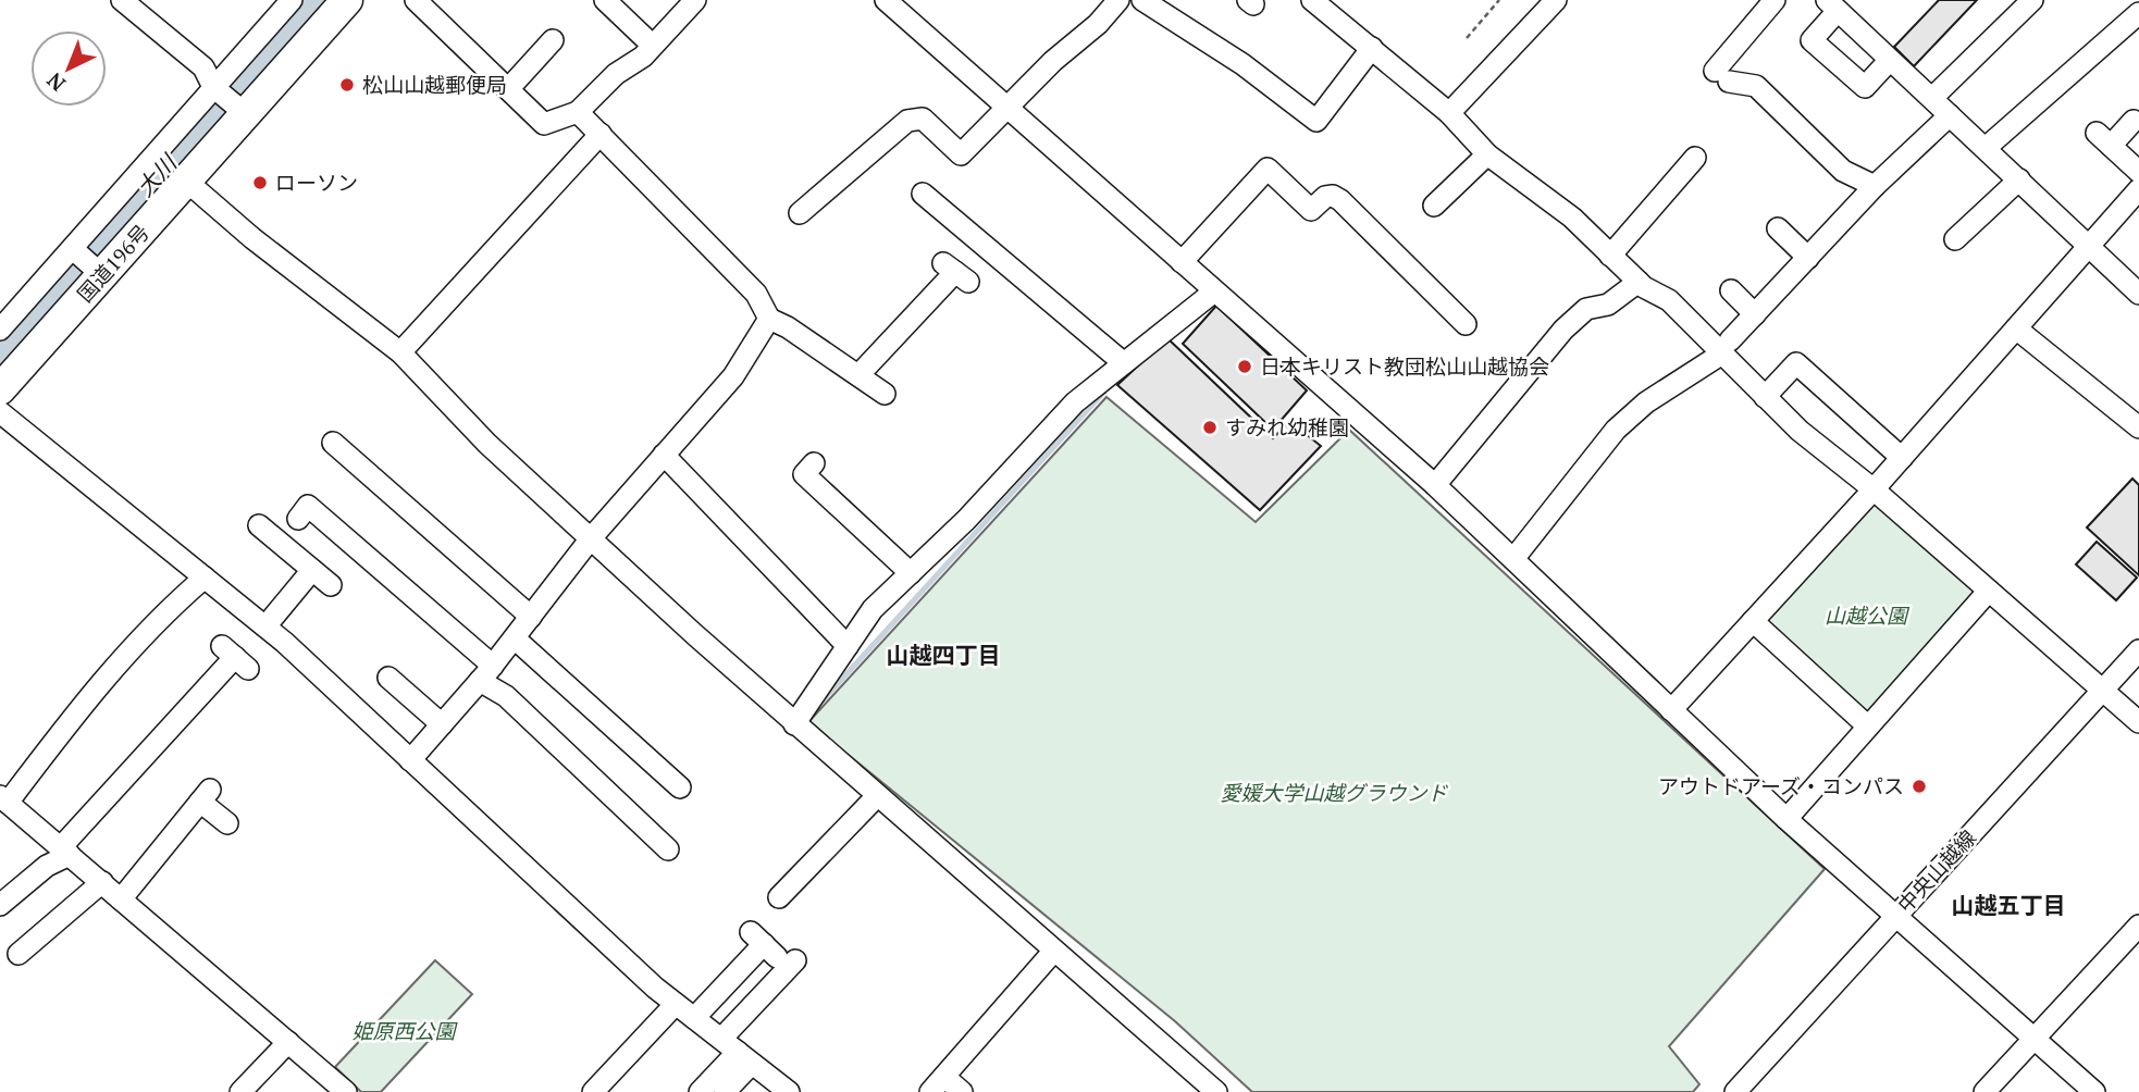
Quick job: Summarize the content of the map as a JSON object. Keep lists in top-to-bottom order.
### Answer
{
  "streets": {
    "highway": ["国道196号"],
    "street": ["中央山越線"]
  },
  "districts": ["山越四丁目", "山越五丁目"],
  "water": ["大川"],
  "parks": ["山越公園", "愛媛大学山越グラウンド", "姫原西公園"],
  "places": [
    "松山山越郵便局",
    "ローソン",
    "日本キリスト教団松山山越協会",
    "すみれ幼稚園",
    "アウトドアーズ・コンパス"
  ],
  "north": "bottom left"
}
